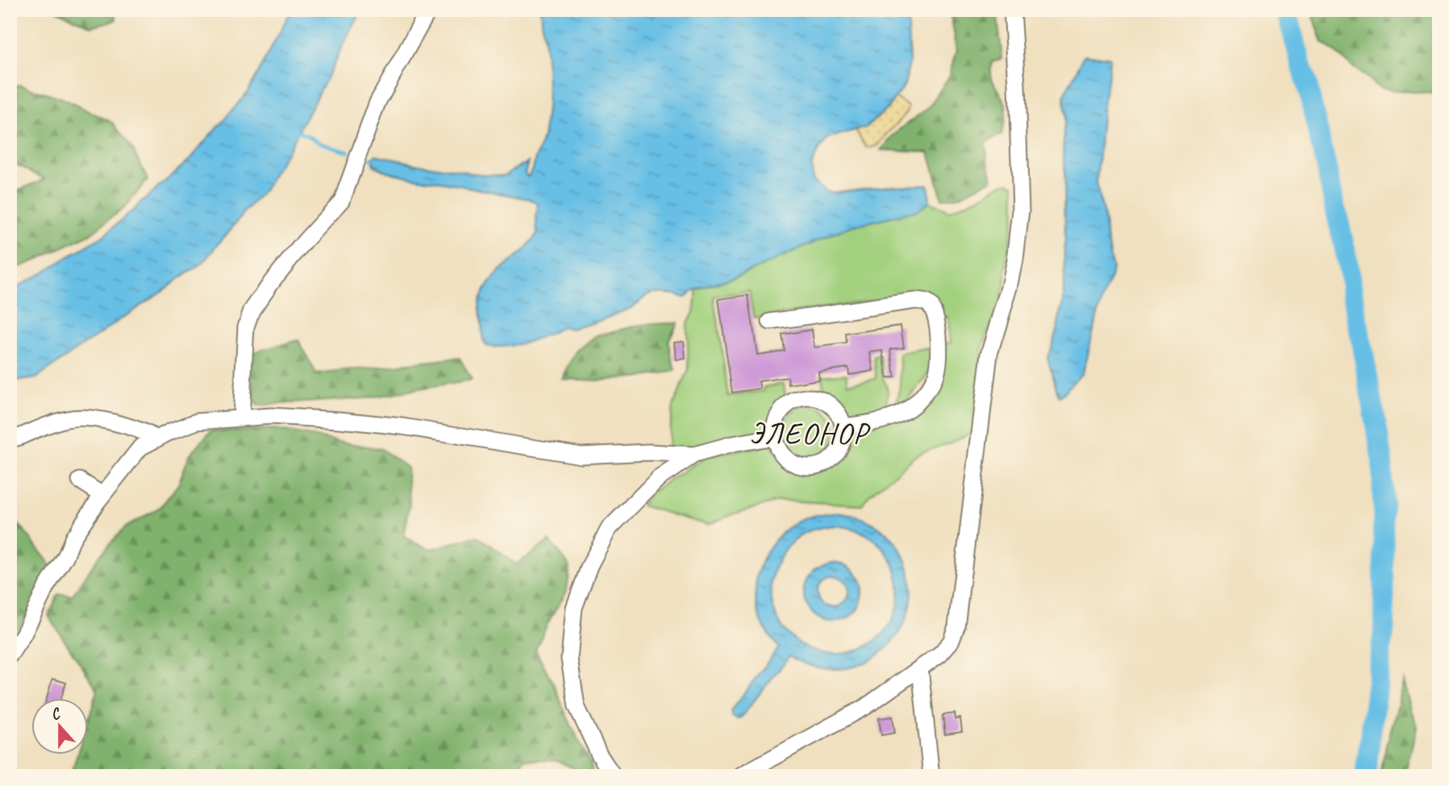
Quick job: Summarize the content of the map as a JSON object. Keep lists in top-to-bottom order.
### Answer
{
  "districts": ["ЭЛЕОНОР"],
  "north": "top"
}
